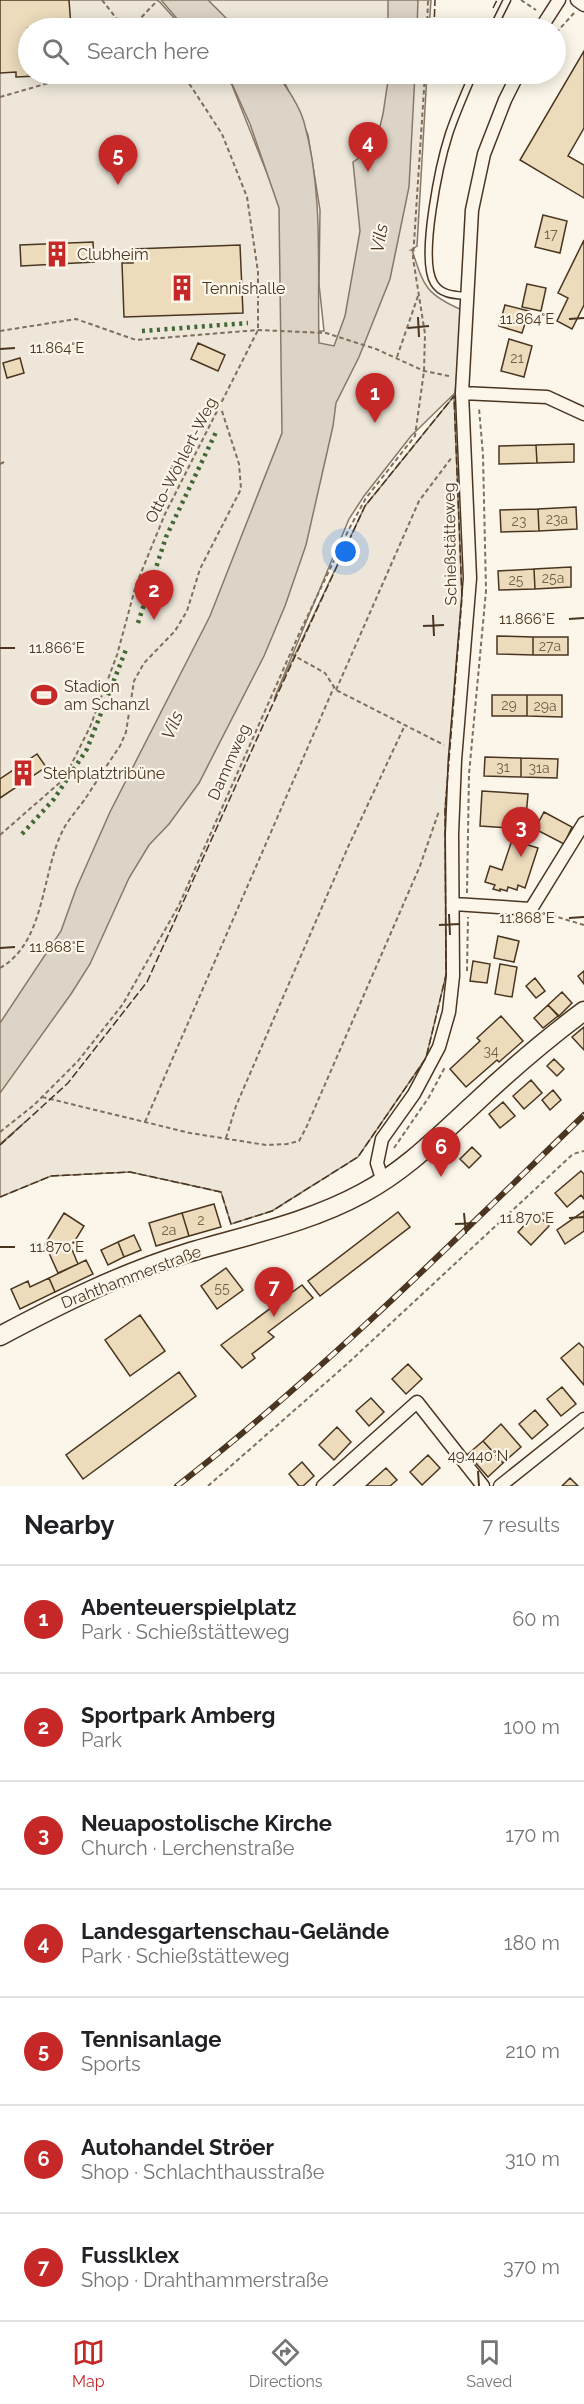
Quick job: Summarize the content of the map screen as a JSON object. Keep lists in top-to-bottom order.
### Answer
{
  "streets": {
    "main road": ["Drahthammerstraße"],
    "street": ["Schießstätteweg"],
    "path": ["Otto-Wöhlert-Weg", "Dammweg"]
  },
  "crossings": [
    ["Schießstätteweg", "Drahthammerstraße"]
  ],
  "water": ["Vils"],
  "places": {
    "building": ["Clubheim", "Tennishalle", "Stehplatztribüne"],
    "sports": ["Stadion am Schanzl"]
  },
  "house_numbers": [
    "17",
    "21",
    "23a",
    "23",
    "25a",
    "25",
    "27a",
    "29",
    "29a",
    "31",
    "31a",
    "34",
    "2",
    "2a",
    "55"
  ],
  "page": {
    "search": "Search here",
    "pins": [
      "4",
      "5",
      "1",
      "2",
      "3",
      "6",
      "7"
    ],
    "heading": ["Nearby", "7 results"],
    "list": [
      {
        "mark": "1",
        "name": "Abenteuerspielplatz",
        "note": "Park · Schießstätteweg",
        "value": "60 m"
      },
      {
        "mark": "2",
        "name": "Sportpark Amberg",
        "note": "Park",
        "value": "100 m"
      },
      {
        "mark": "3",
        "name": "Neuapostolische Kirche",
        "note": "Church · Lerchenstraße",
        "value": "170 m"
      },
      {
        "mark": "4",
        "name": "Landesgartenschau-Gelände",
        "note": "Park · Schießstätteweg",
        "value": "180 m"
      },
      {
        "mark": "5",
        "name": "Tennisanlage",
        "note": "Sports",
        "value": "210 m"
      },
      {
        "mark": "6",
        "name": "Autohandel Ströer",
        "note": "Shop · Schlachthausstraße",
        "value": "310 m"
      },
      {
        "mark": "7",
        "name": "Fusslklex",
        "note": "Shop · Drahthammerstraße",
        "value": "370 m"
      }
    ],
    "nav": ["Map", "Directions", "Saved"]
  },
  "coordinates": [
    "11.864°E",
    "11.866°E",
    "11.868°E",
    "11.870°E",
    "49.440°N"
  ]
}
